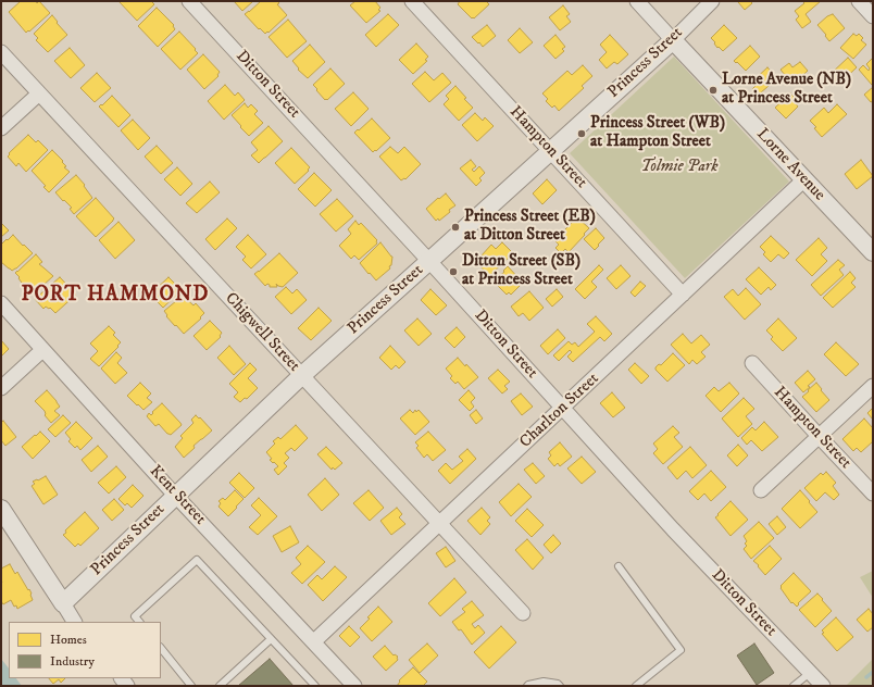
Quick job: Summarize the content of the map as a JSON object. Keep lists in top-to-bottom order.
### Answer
{
  "streets": {
    "street": [
      "Princess Street",
      "Ditton Street",
      "Hampton Street",
      "Lorne Avenue",
      "Chigwell Street",
      "Charlton Street",
      "Kent Street"
    ]
  },
  "crossings": [
    ["Princess Street", "Ditton Street"],
    ["Princess Street", "Hampton Street"],
    ["Princess Street", "Lorne Avenue"],
    ["Princess Street", "Chigwell Street"],
    ["Princess Street", "Kent Street"],
    ["Ditton Street", "Charlton Street"],
    ["Hampton Street", "Charlton Street"],
    ["Lorne Avenue", "Charlton Street"],
    ["Chigwell Street", "Charlton Street"],
    ["Charlton Street", "Kent Street"]
  ],
  "districts": ["PORT HAMMOND"],
  "parks": ["Tolmie Park"],
  "places": [
    "Lorne Avenue (NB) at Princess Street",
    "Princess Street (WB) at Hampton Street",
    "Princess Street (EB) at Ditton Street",
    "Ditton Street (SB) at Princess Street"
  ],
  "legend": ["Homes", "Industry"]
}
